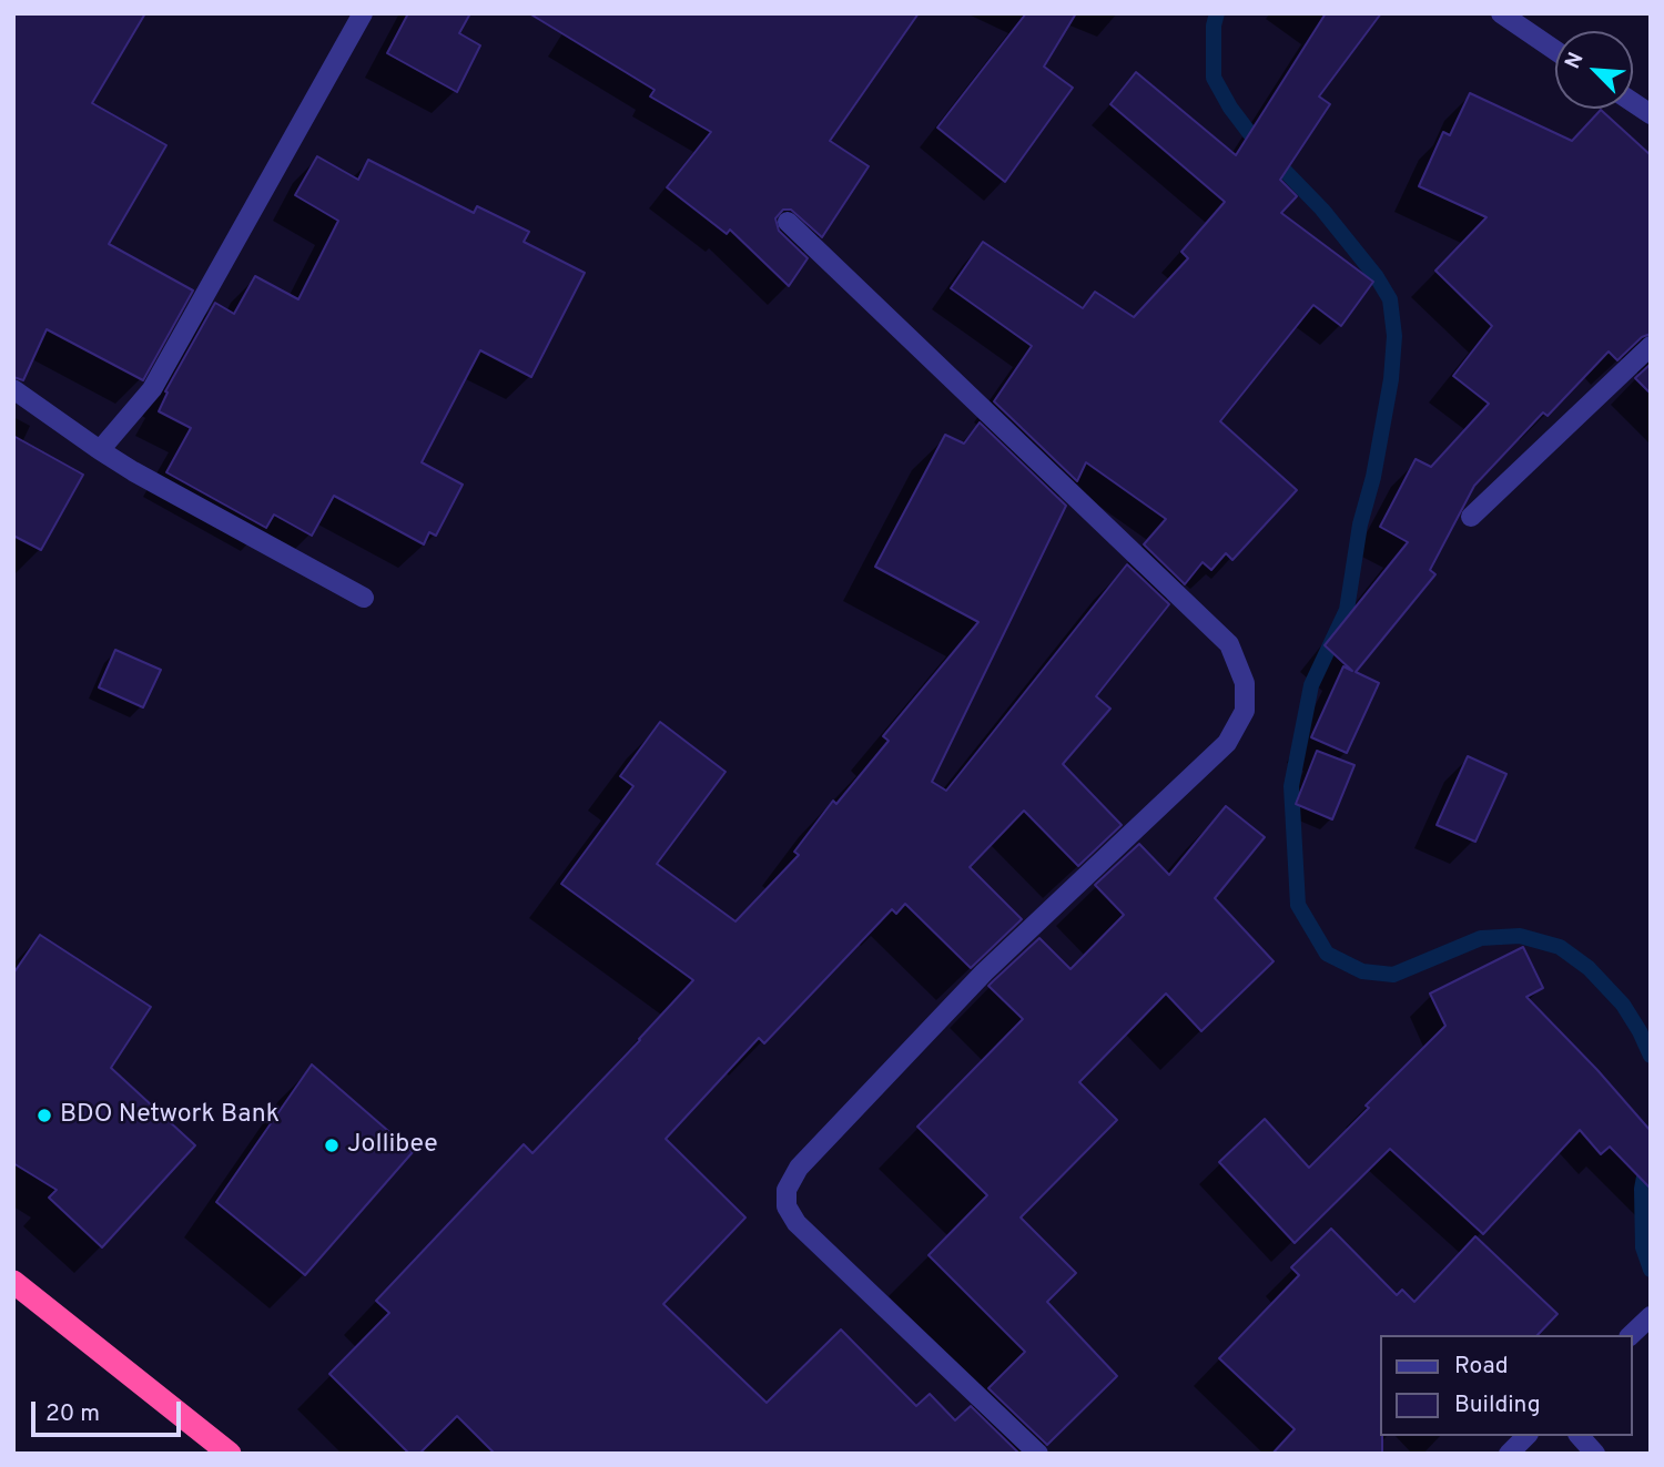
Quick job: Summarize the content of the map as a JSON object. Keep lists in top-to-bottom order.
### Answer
{
  "places": ["BDO Network Bank", "Jollibee"],
  "legend": ["Road", "Building"],
  "scale_bar": "20 m",
  "north": "top left"
}
